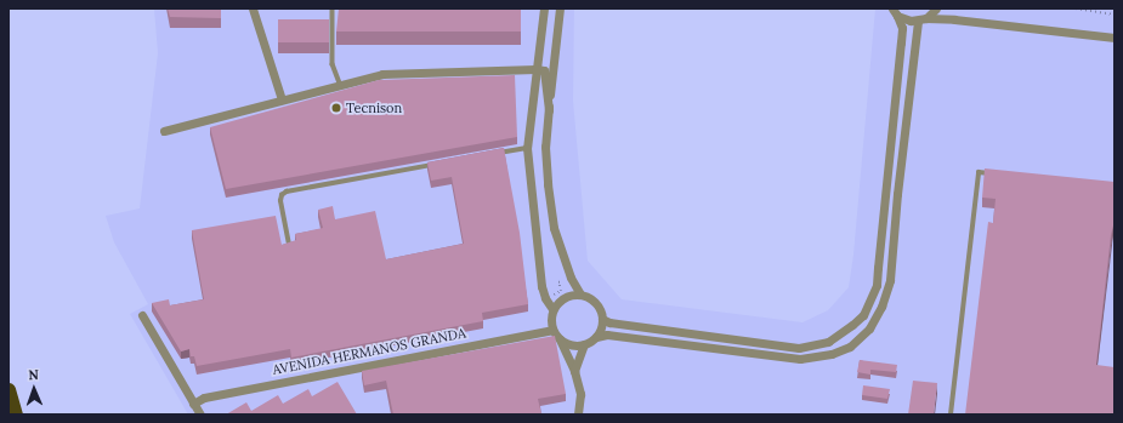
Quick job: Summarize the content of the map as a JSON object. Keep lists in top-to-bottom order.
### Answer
{
  "streets": {
    "street": ["AVENIDA HERMANOS GRANDA"]
  },
  "places": ["Tecnison"],
  "north": "top"
}
